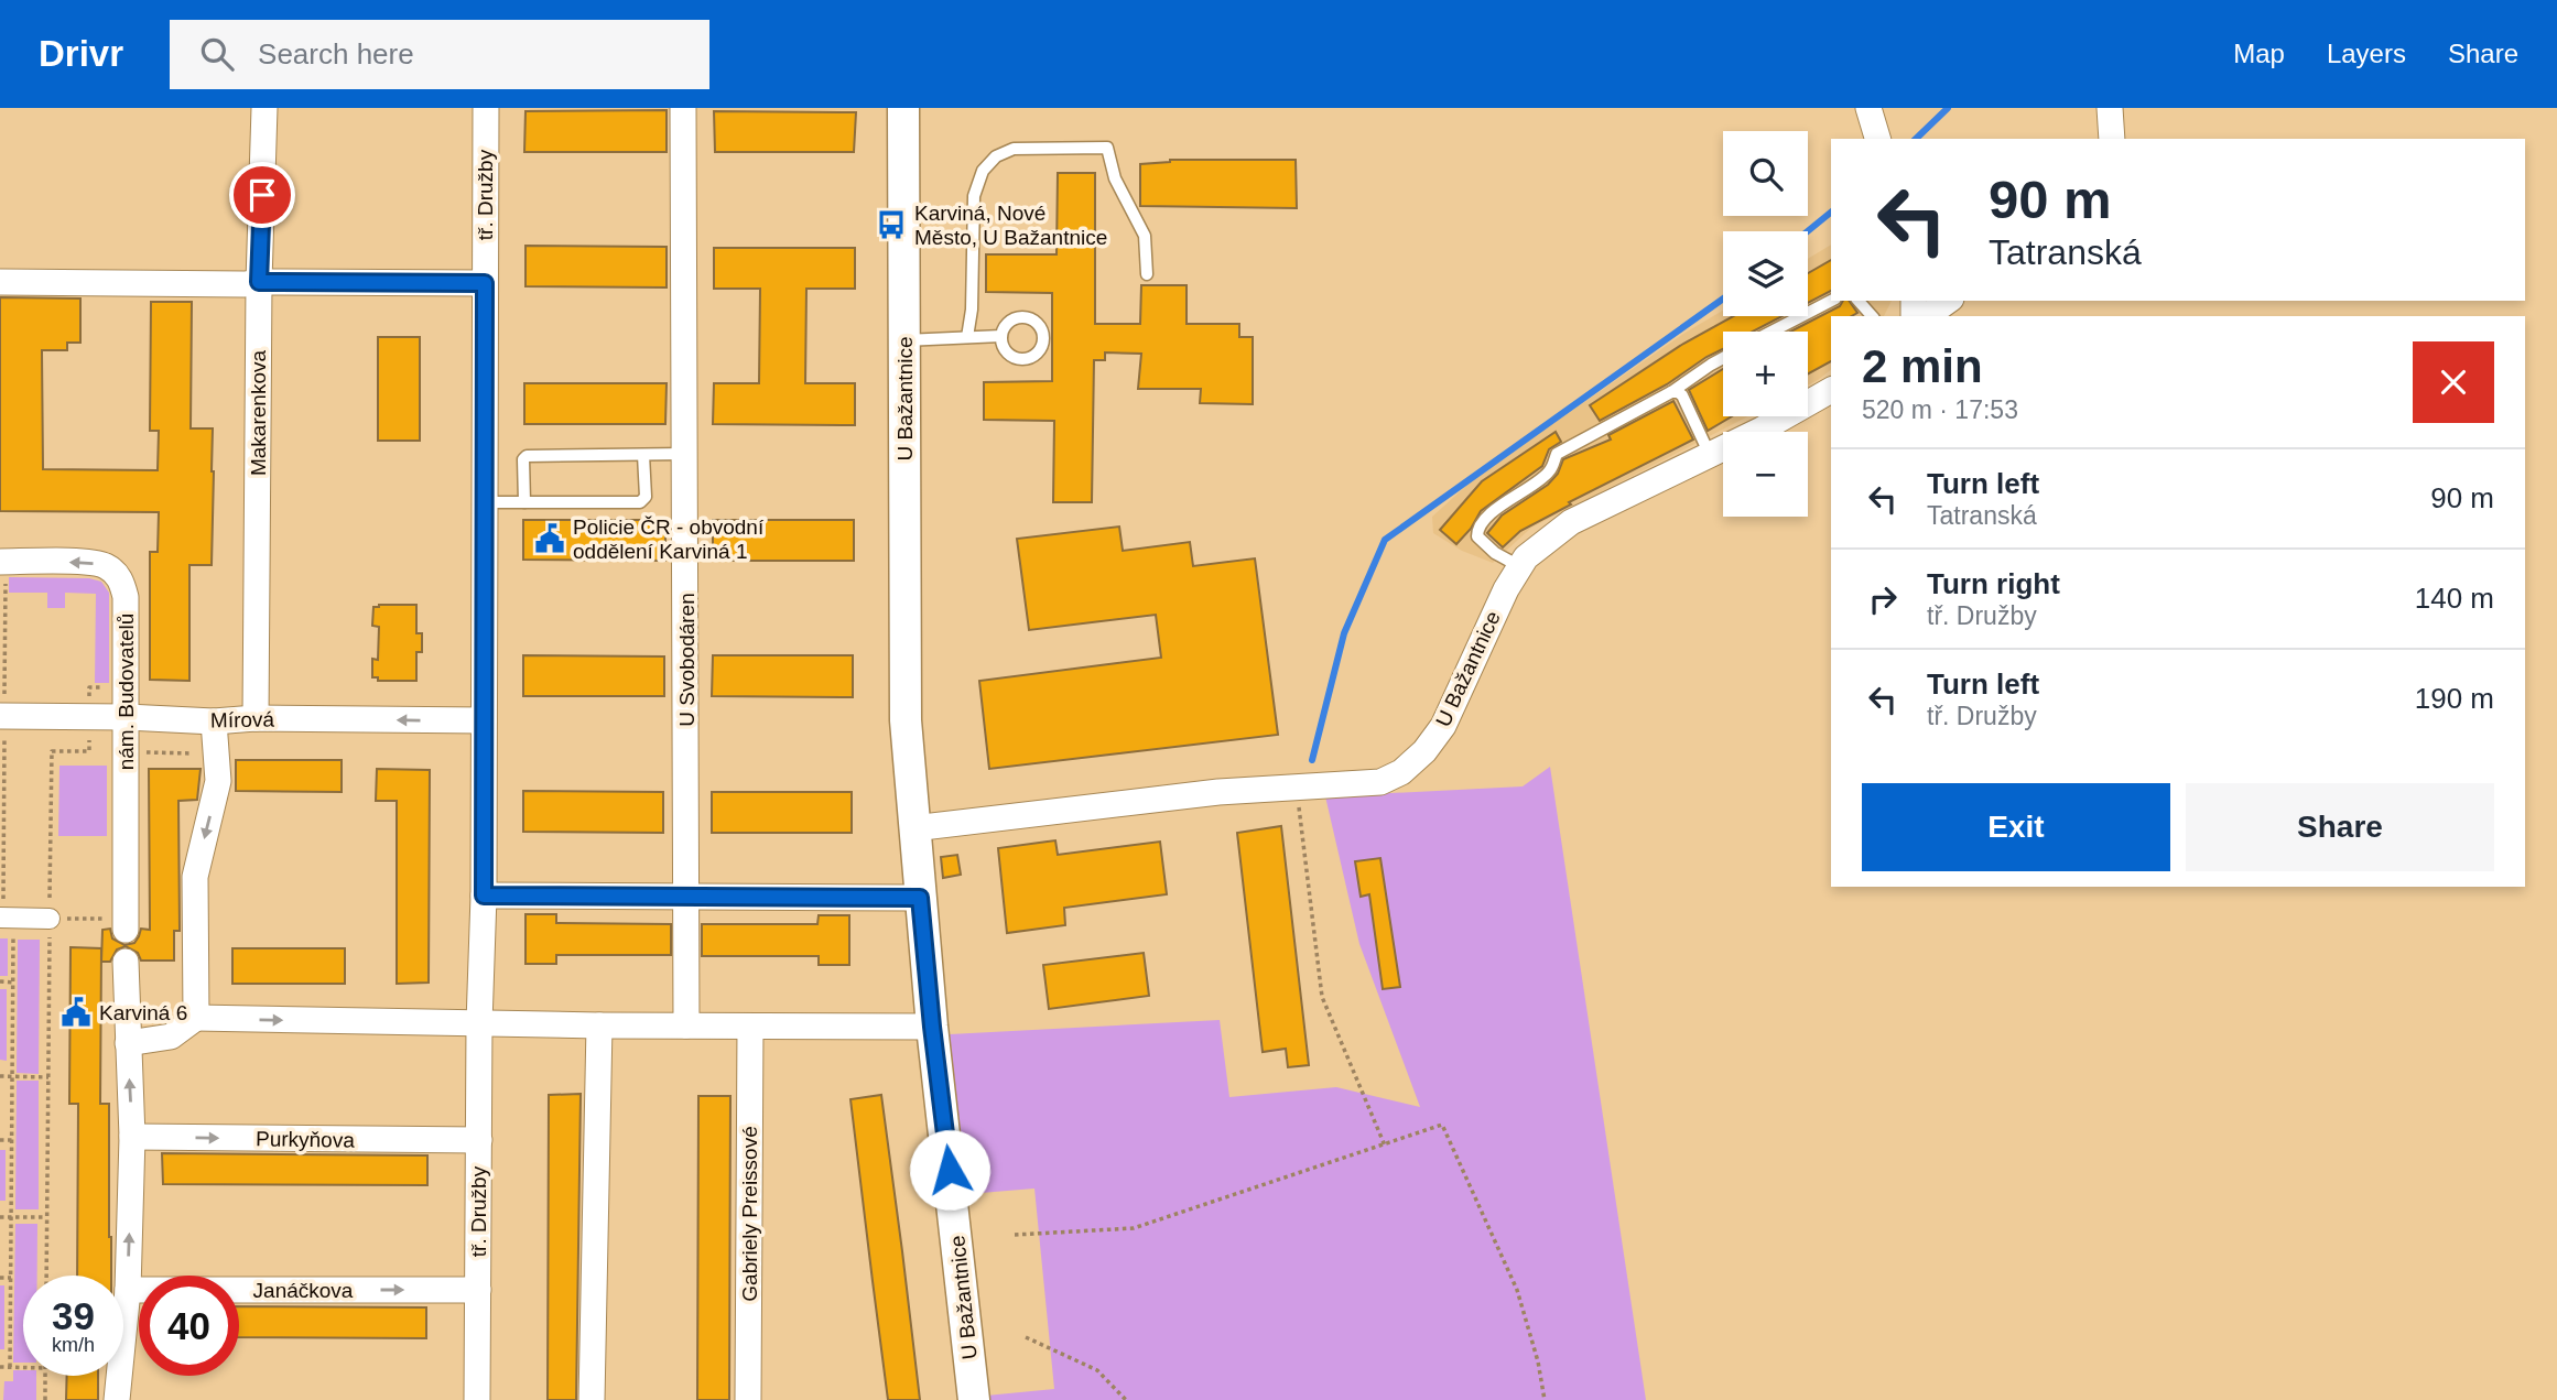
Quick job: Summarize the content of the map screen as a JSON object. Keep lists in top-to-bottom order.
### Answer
{
  "streets": {
    "street": [
      "tř. Družby",
      "U Bažantnice",
      "Makarenkova",
      "U Svobodáren",
      "nám. Budovatelů",
      "Mírová",
      "Purkyňova",
      "Gabriely Preissové",
      "Janáčkova"
    ]
  },
  "crossings": [
    ["tř. Družby", "Mírová"],
    ["tř. Družby", "Purkyňova"],
    ["tř. Družby", "Janáčkova"],
    ["Makarenkova", "Mírová"],
    ["nám. Budovatelů", "Mírová"]
  ],
  "one_way": ["Mírová", "Janáčkova"],
  "places": {
    "bus stop": ["Karviná, Nové Město, U Bažantnice"],
    "public building": ["Policie ČR - obvodní oddělení Karviná 1", "Karviná 6"]
  },
  "page": {
    "header": "Drivr",
    "search": "Search here",
    "nav": ["Map", "Layers", "Share"],
    "map_buttons": ["+", "−"],
    "turn": ["90 m", "Tatranská"],
    "heading": ["2 min", "520 m · 17:53"],
    "list": [
      {
        "name": "Turn left",
        "note": "Tatranská",
        "value": "90 m"
      },
      {
        "name": "Turn right",
        "note": "tř. Družby",
        "value": "140 m"
      },
      {
        "name": "Turn left",
        "note": "tř. Družby",
        "value": "190 m"
      }
    ],
    "buttons": ["Exit", "Share"],
    "speed": "39 km/h",
    "limit": "40"
  }
}
